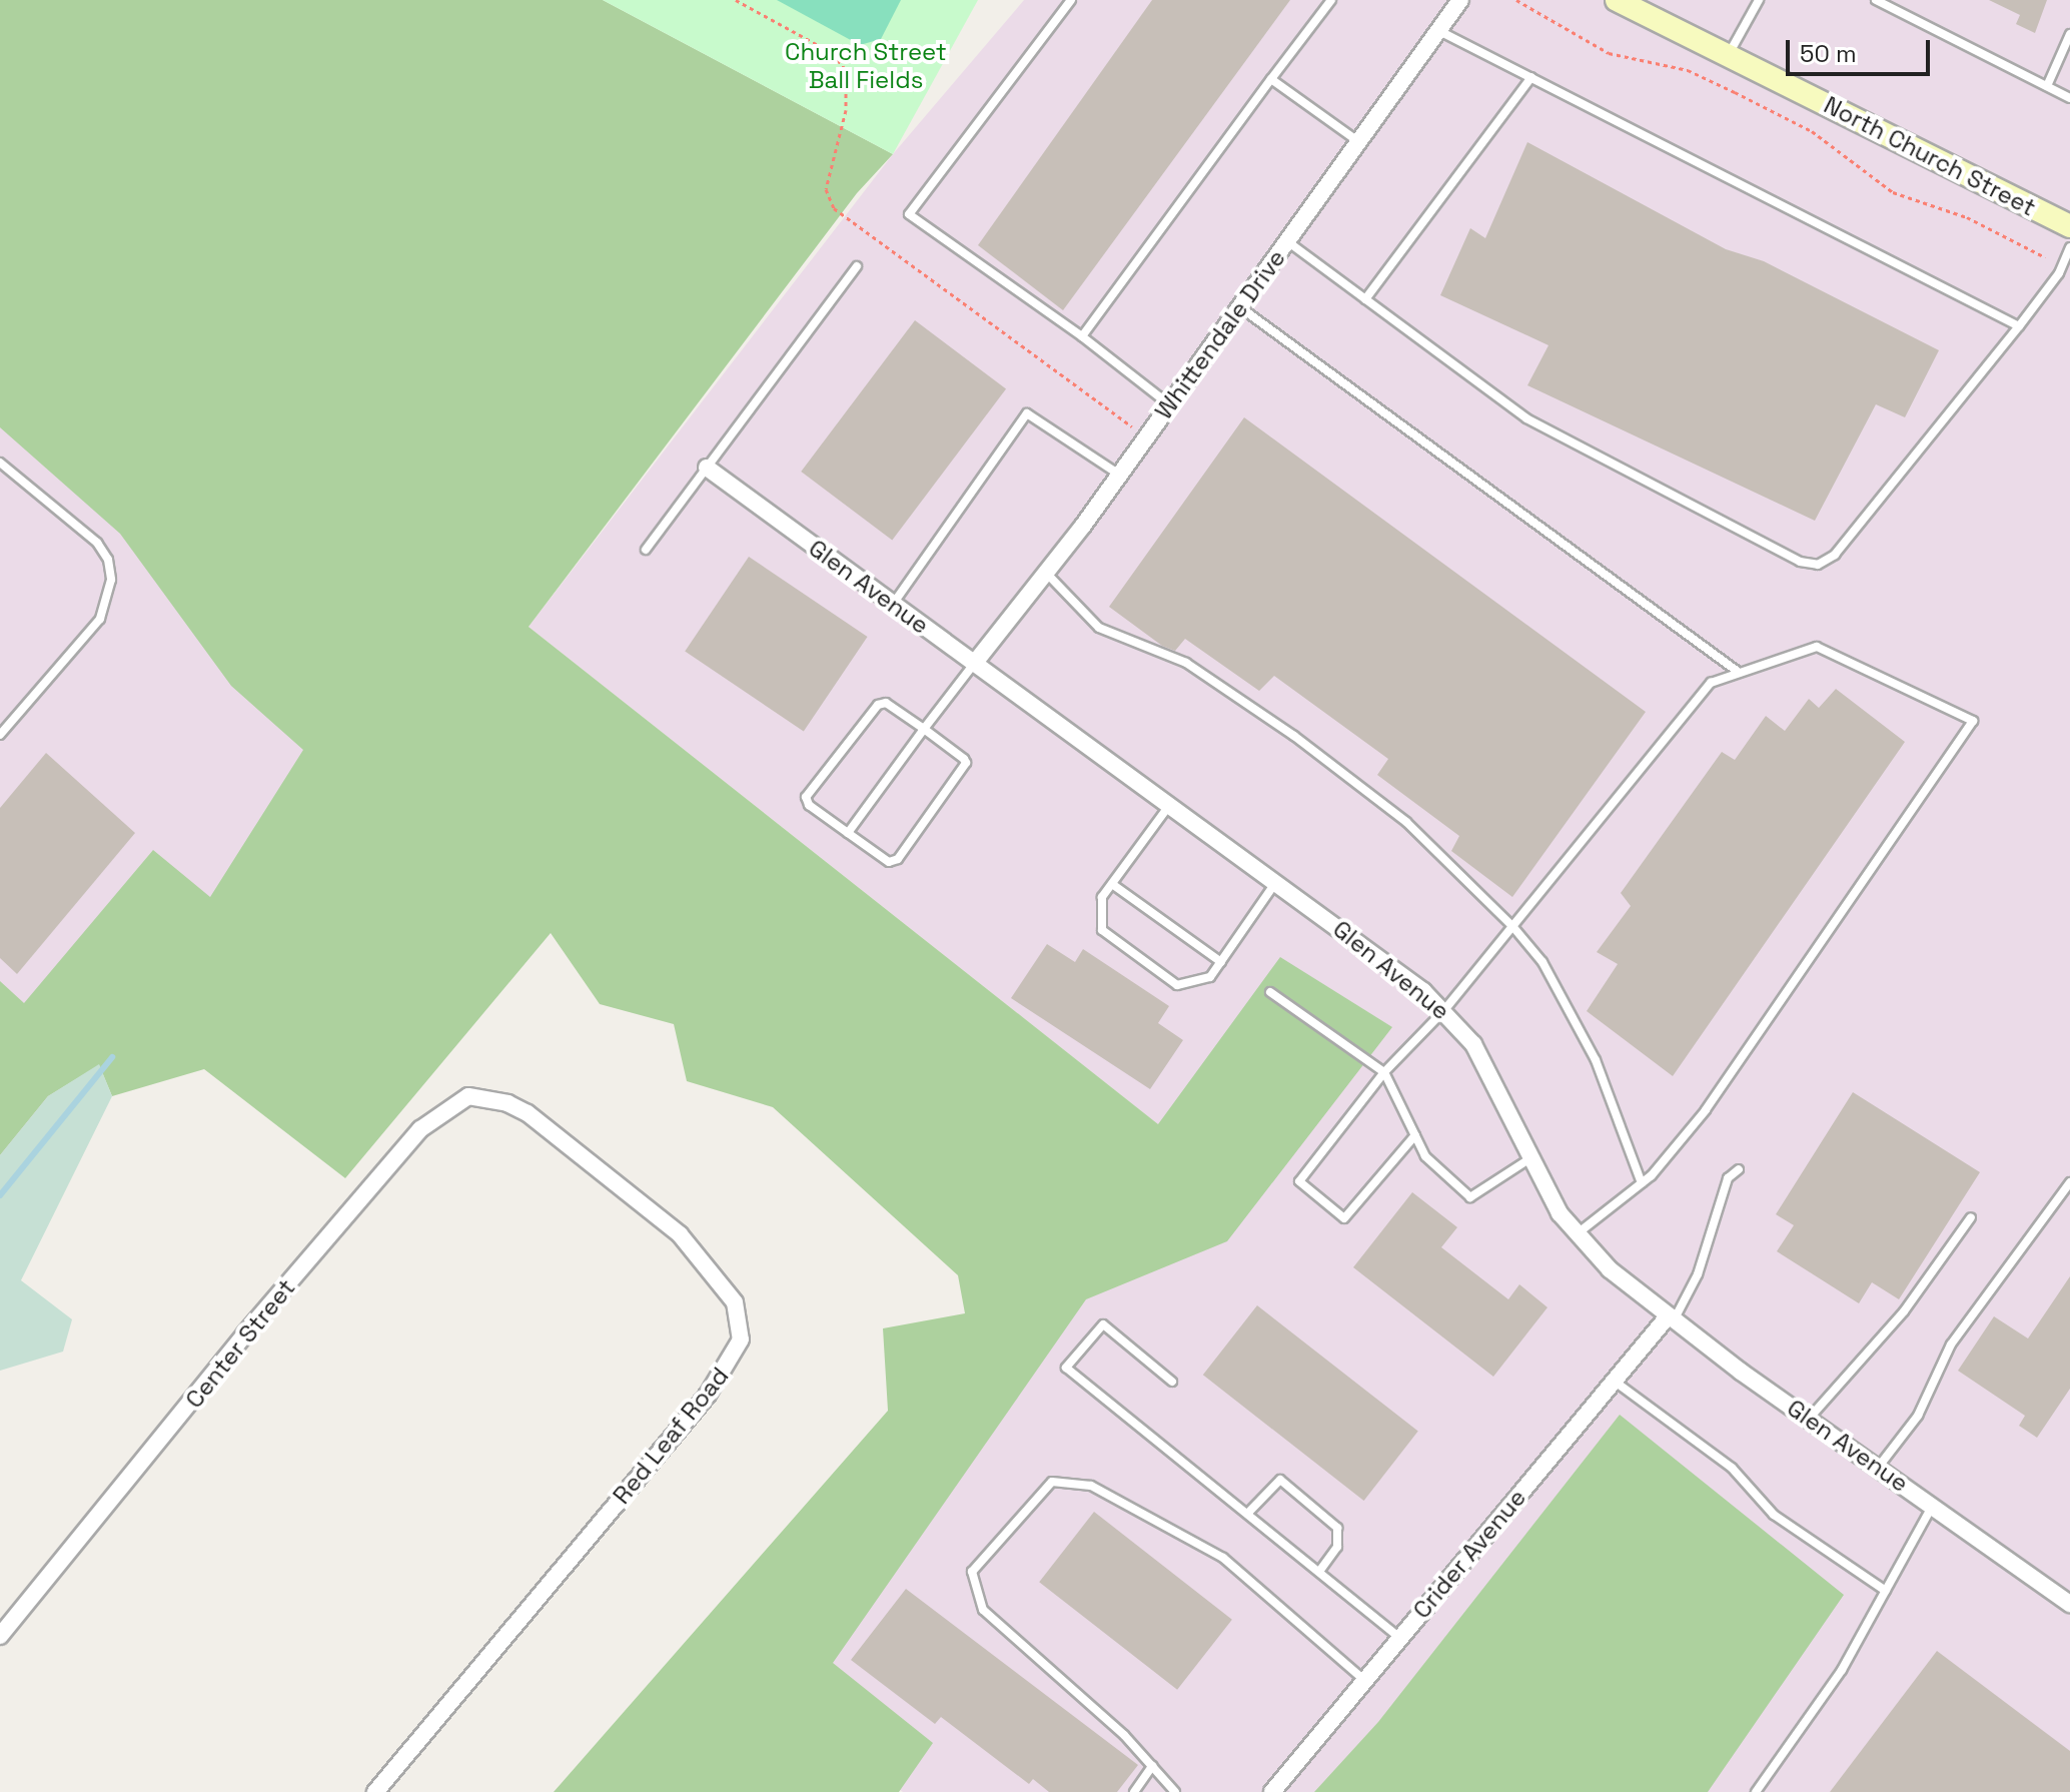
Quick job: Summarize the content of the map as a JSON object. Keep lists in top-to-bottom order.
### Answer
{
  "streets": {
    "main road": ["North Church Street"],
    "street": [
      "Whittendale Drive",
      "Glen Avenue",
      "Center Street",
      "Red Leaf Road",
      "Crider Avenue"
    ]
  },
  "crossings": [
    ["Whittendale Drive", "Glen Avenue"],
    ["Glen Avenue", "Crider Avenue"],
    ["Center Street", "Red Leaf Road"]
  ],
  "parks": ["Church Street Ball Fields"],
  "scale_bar": "50 m"
}
